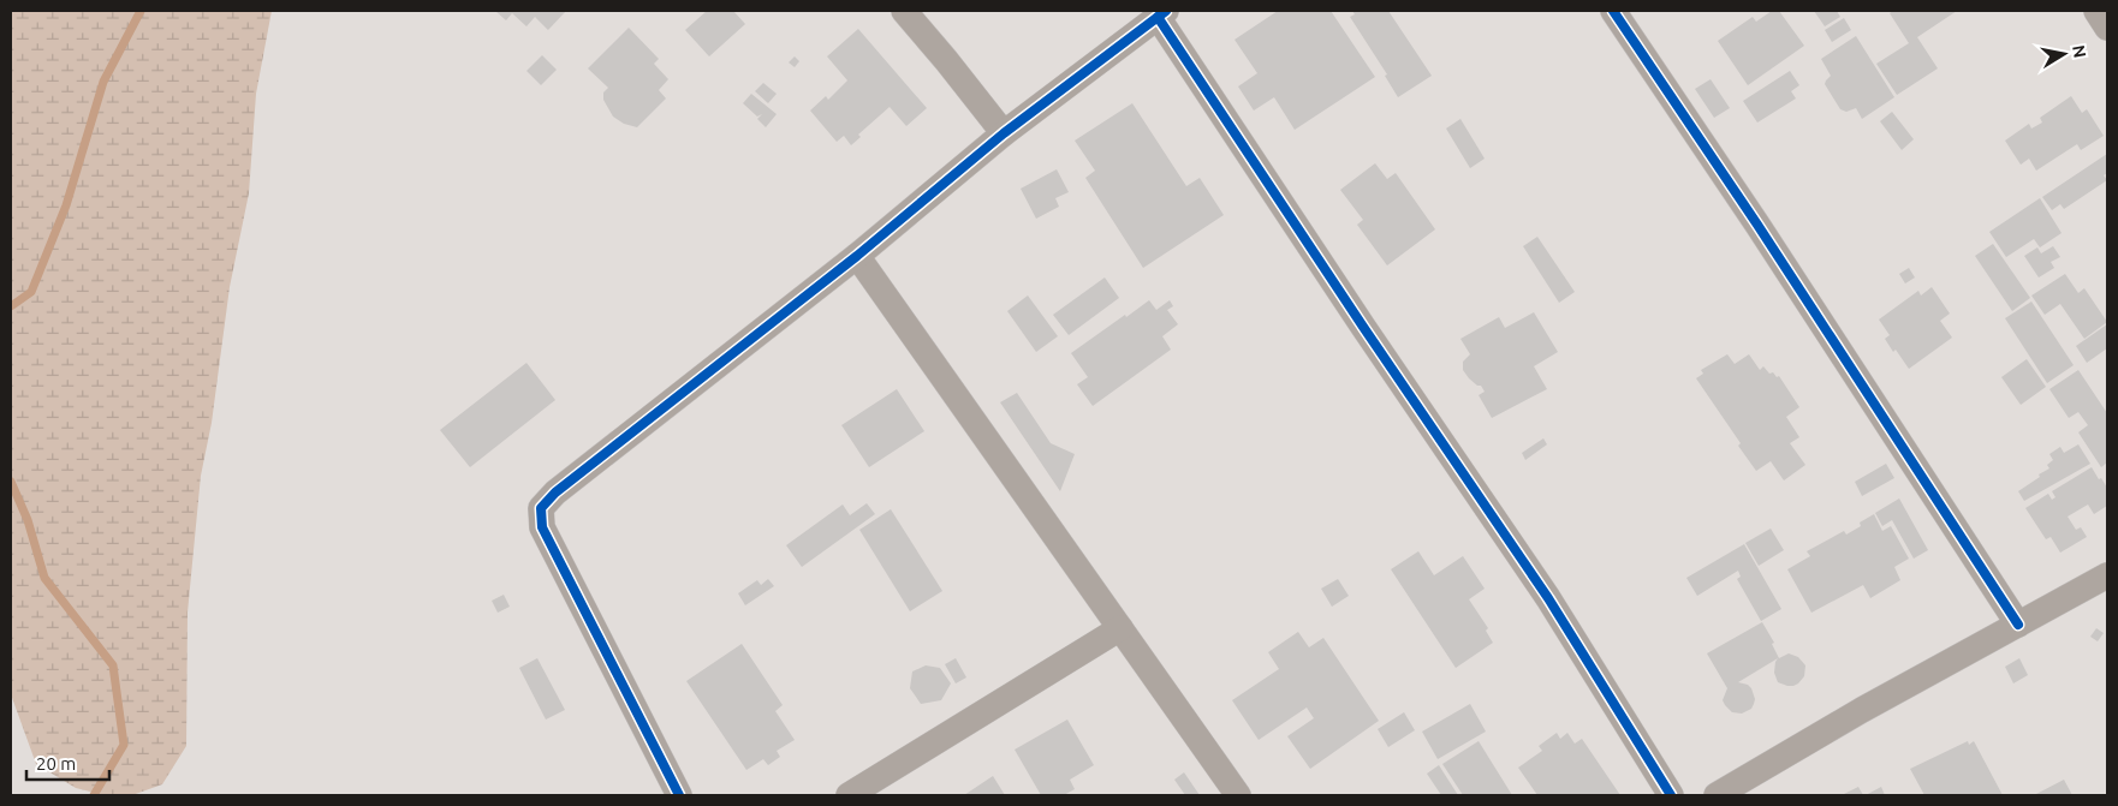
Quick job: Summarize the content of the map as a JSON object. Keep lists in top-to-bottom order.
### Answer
{
  "scale_bar": "20 m",
  "north": "right"
}
